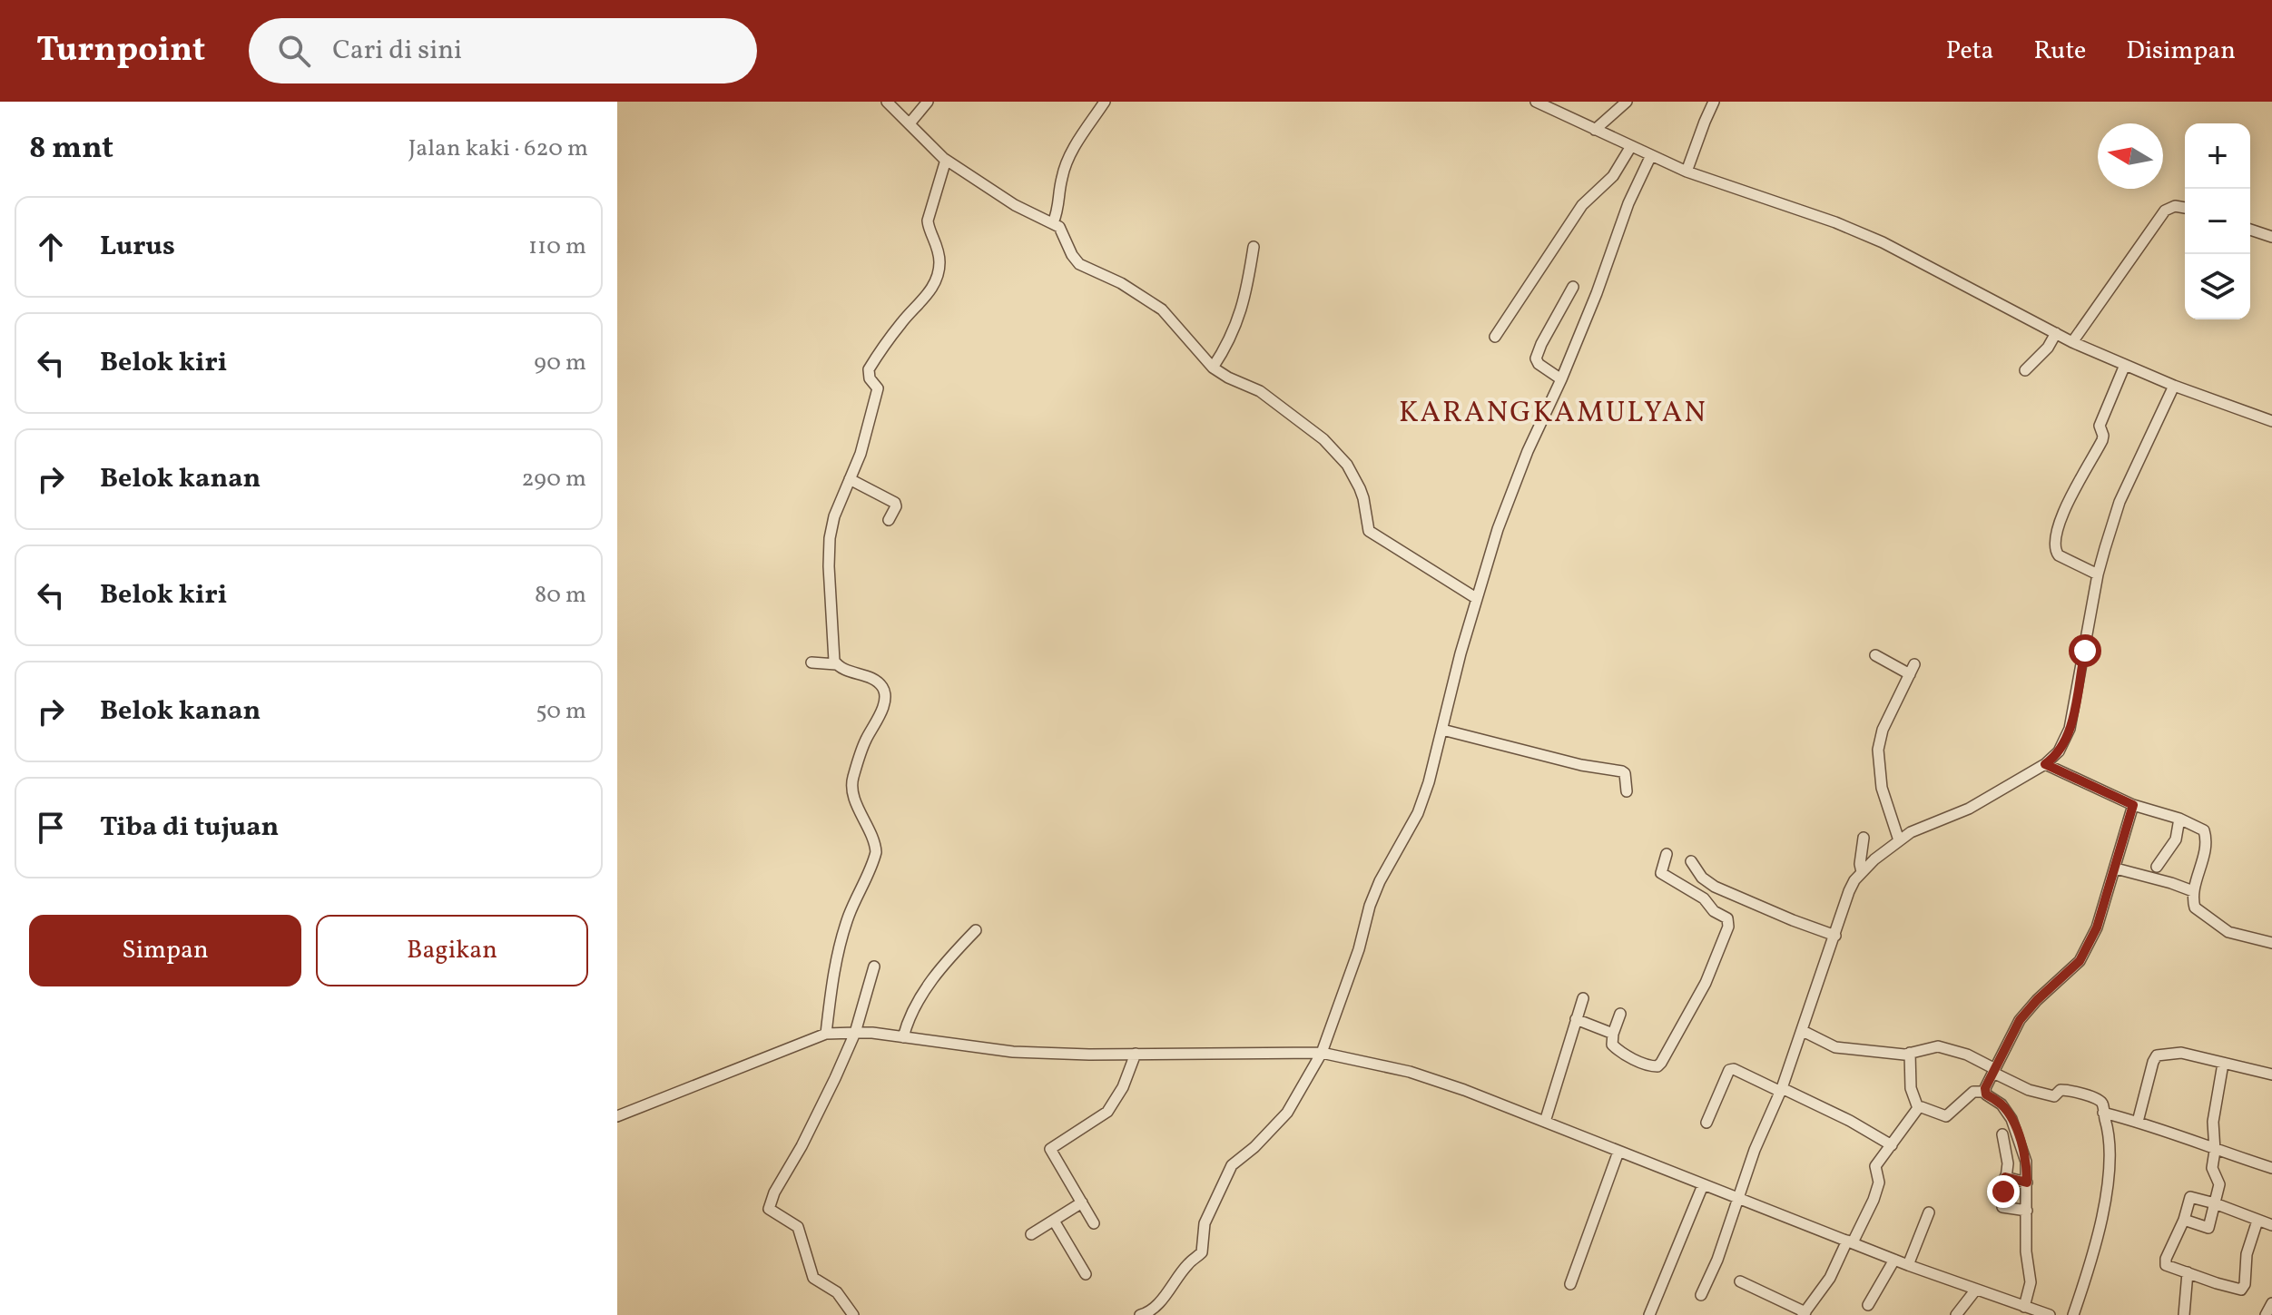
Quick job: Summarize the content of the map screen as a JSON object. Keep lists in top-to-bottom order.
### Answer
{
  "districts": ["KARANGKAMULYAN"],
  "north": "left",
  "page": {
    "header": "Turnpoint",
    "search": "Cari di sini",
    "nav": ["Peta", "Rute", "Disimpan"],
    "heading": ["8 mnt", "Jalan kaki · 620 m"],
    "map_buttons": ["+", "−"],
    "list": [
      ["Lurus", "110 m"],
      ["Belok kiri", "90 m"],
      ["Belok kanan", "290 m"],
      ["Belok kiri", "80 m"],
      ["Belok kanan", "50 m"],
      "Tiba di tujuan"
    ],
    "buttons": ["Simpan", "Bagikan"]
  }
}
